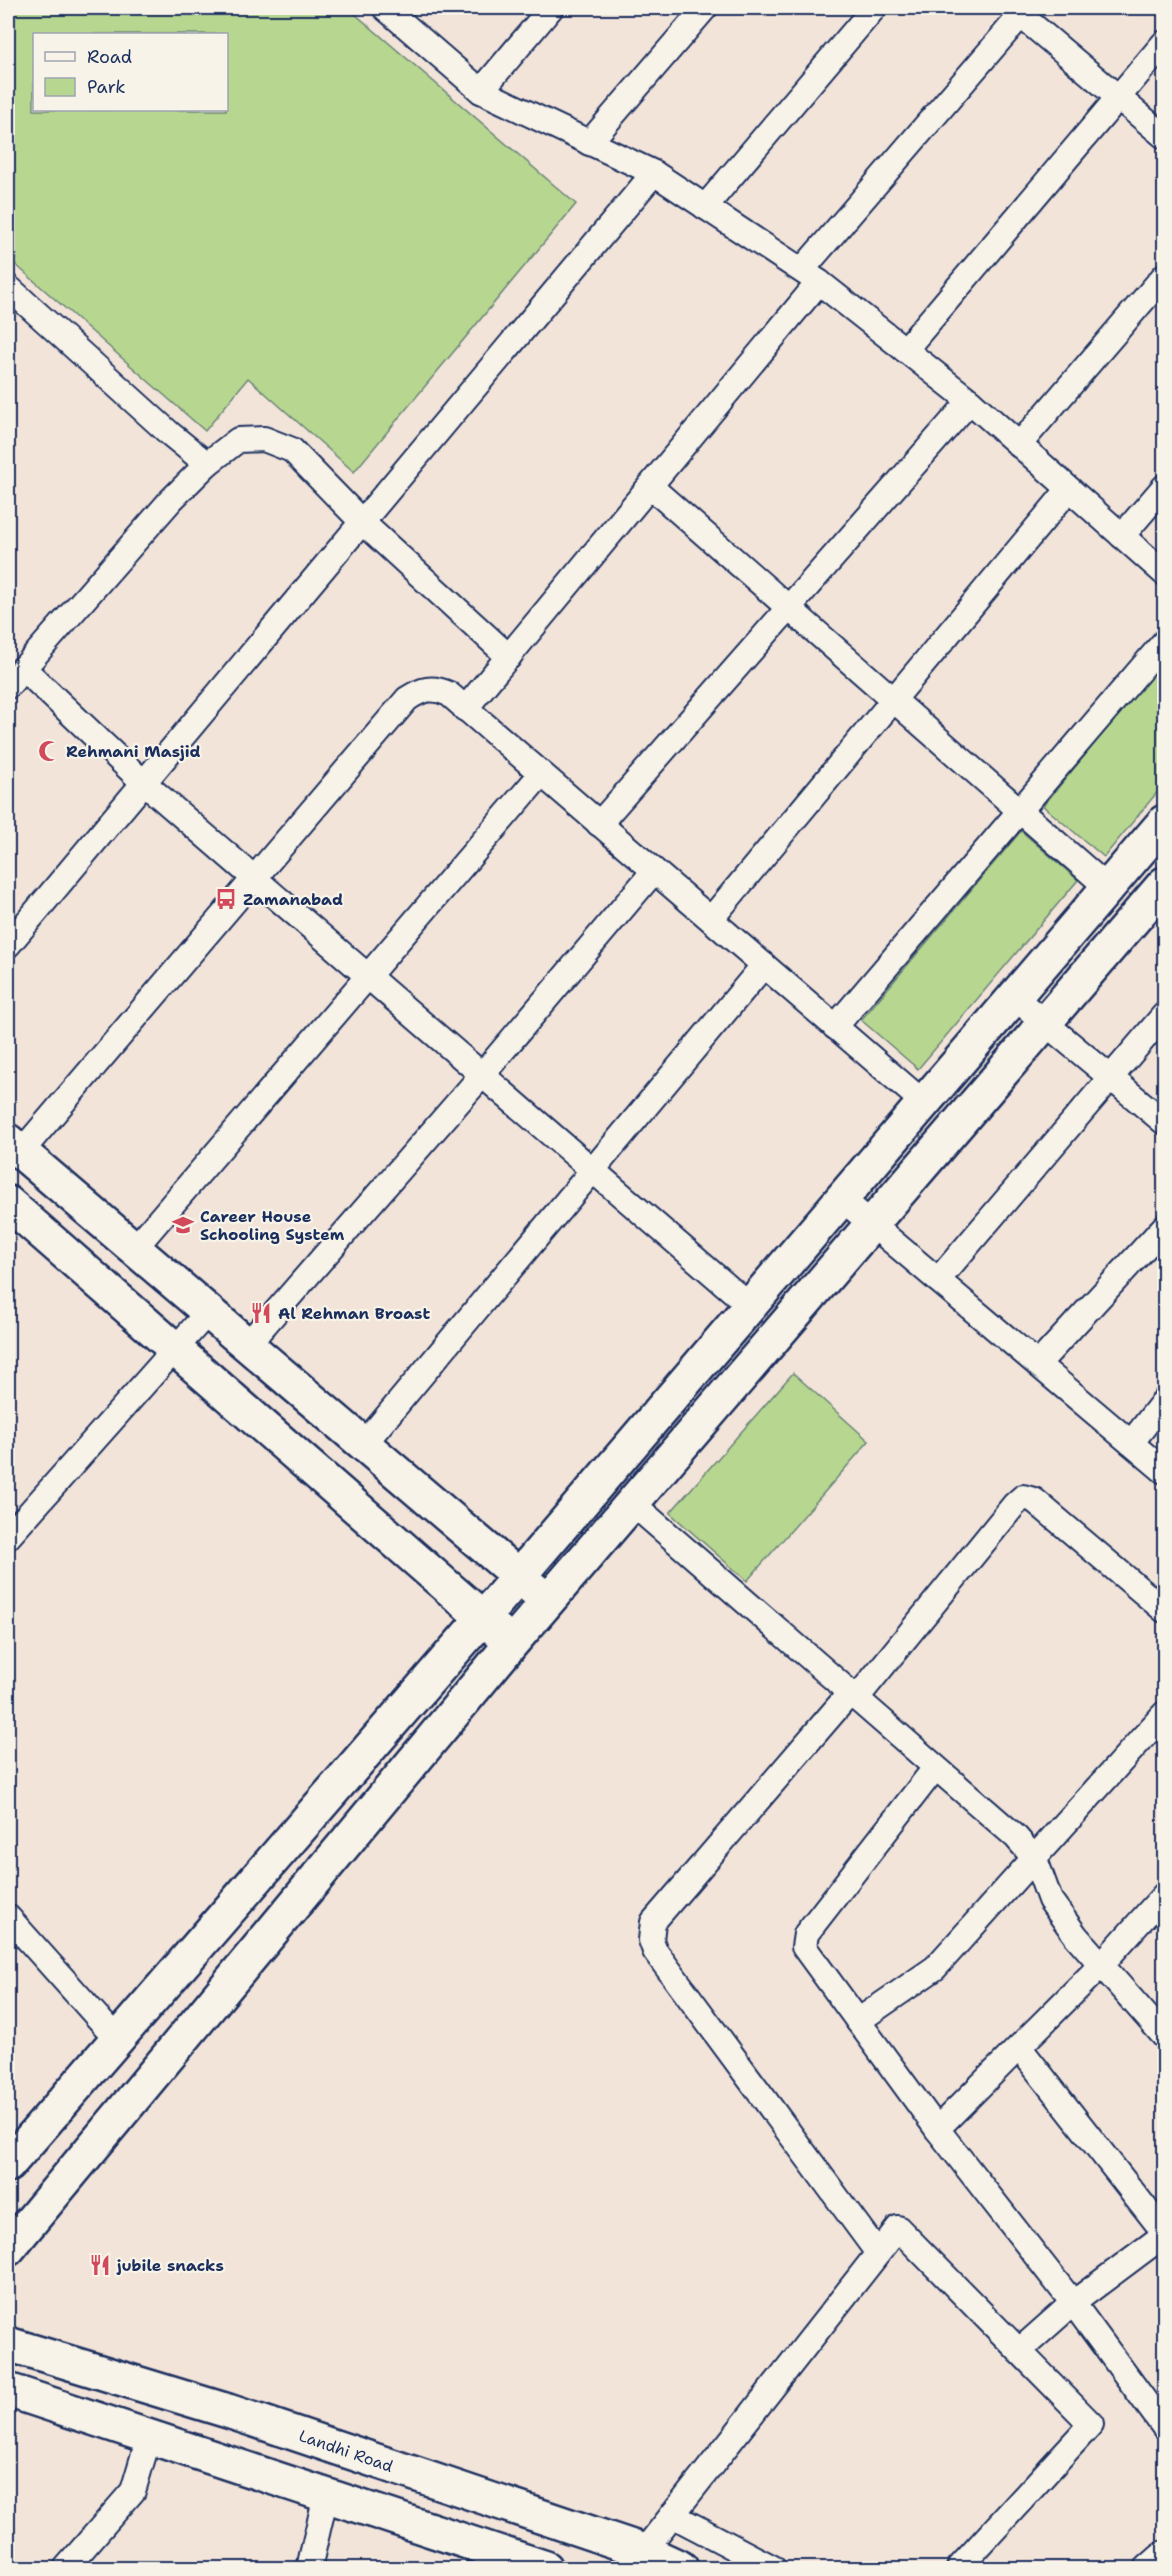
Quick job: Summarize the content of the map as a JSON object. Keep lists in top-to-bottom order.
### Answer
{
  "streets": {
    "main road": ["Landhi Road"]
  },
  "places": {
    "mosque": ["Rehmani Masjid"],
    "bus stop": ["Zamanabad"],
    "school or university": ["Career House Schooling System"],
    "restaurant": ["Al Rehman Broast", "jubile snacks"]
  },
  "legend": ["Road", "Park"]
}
